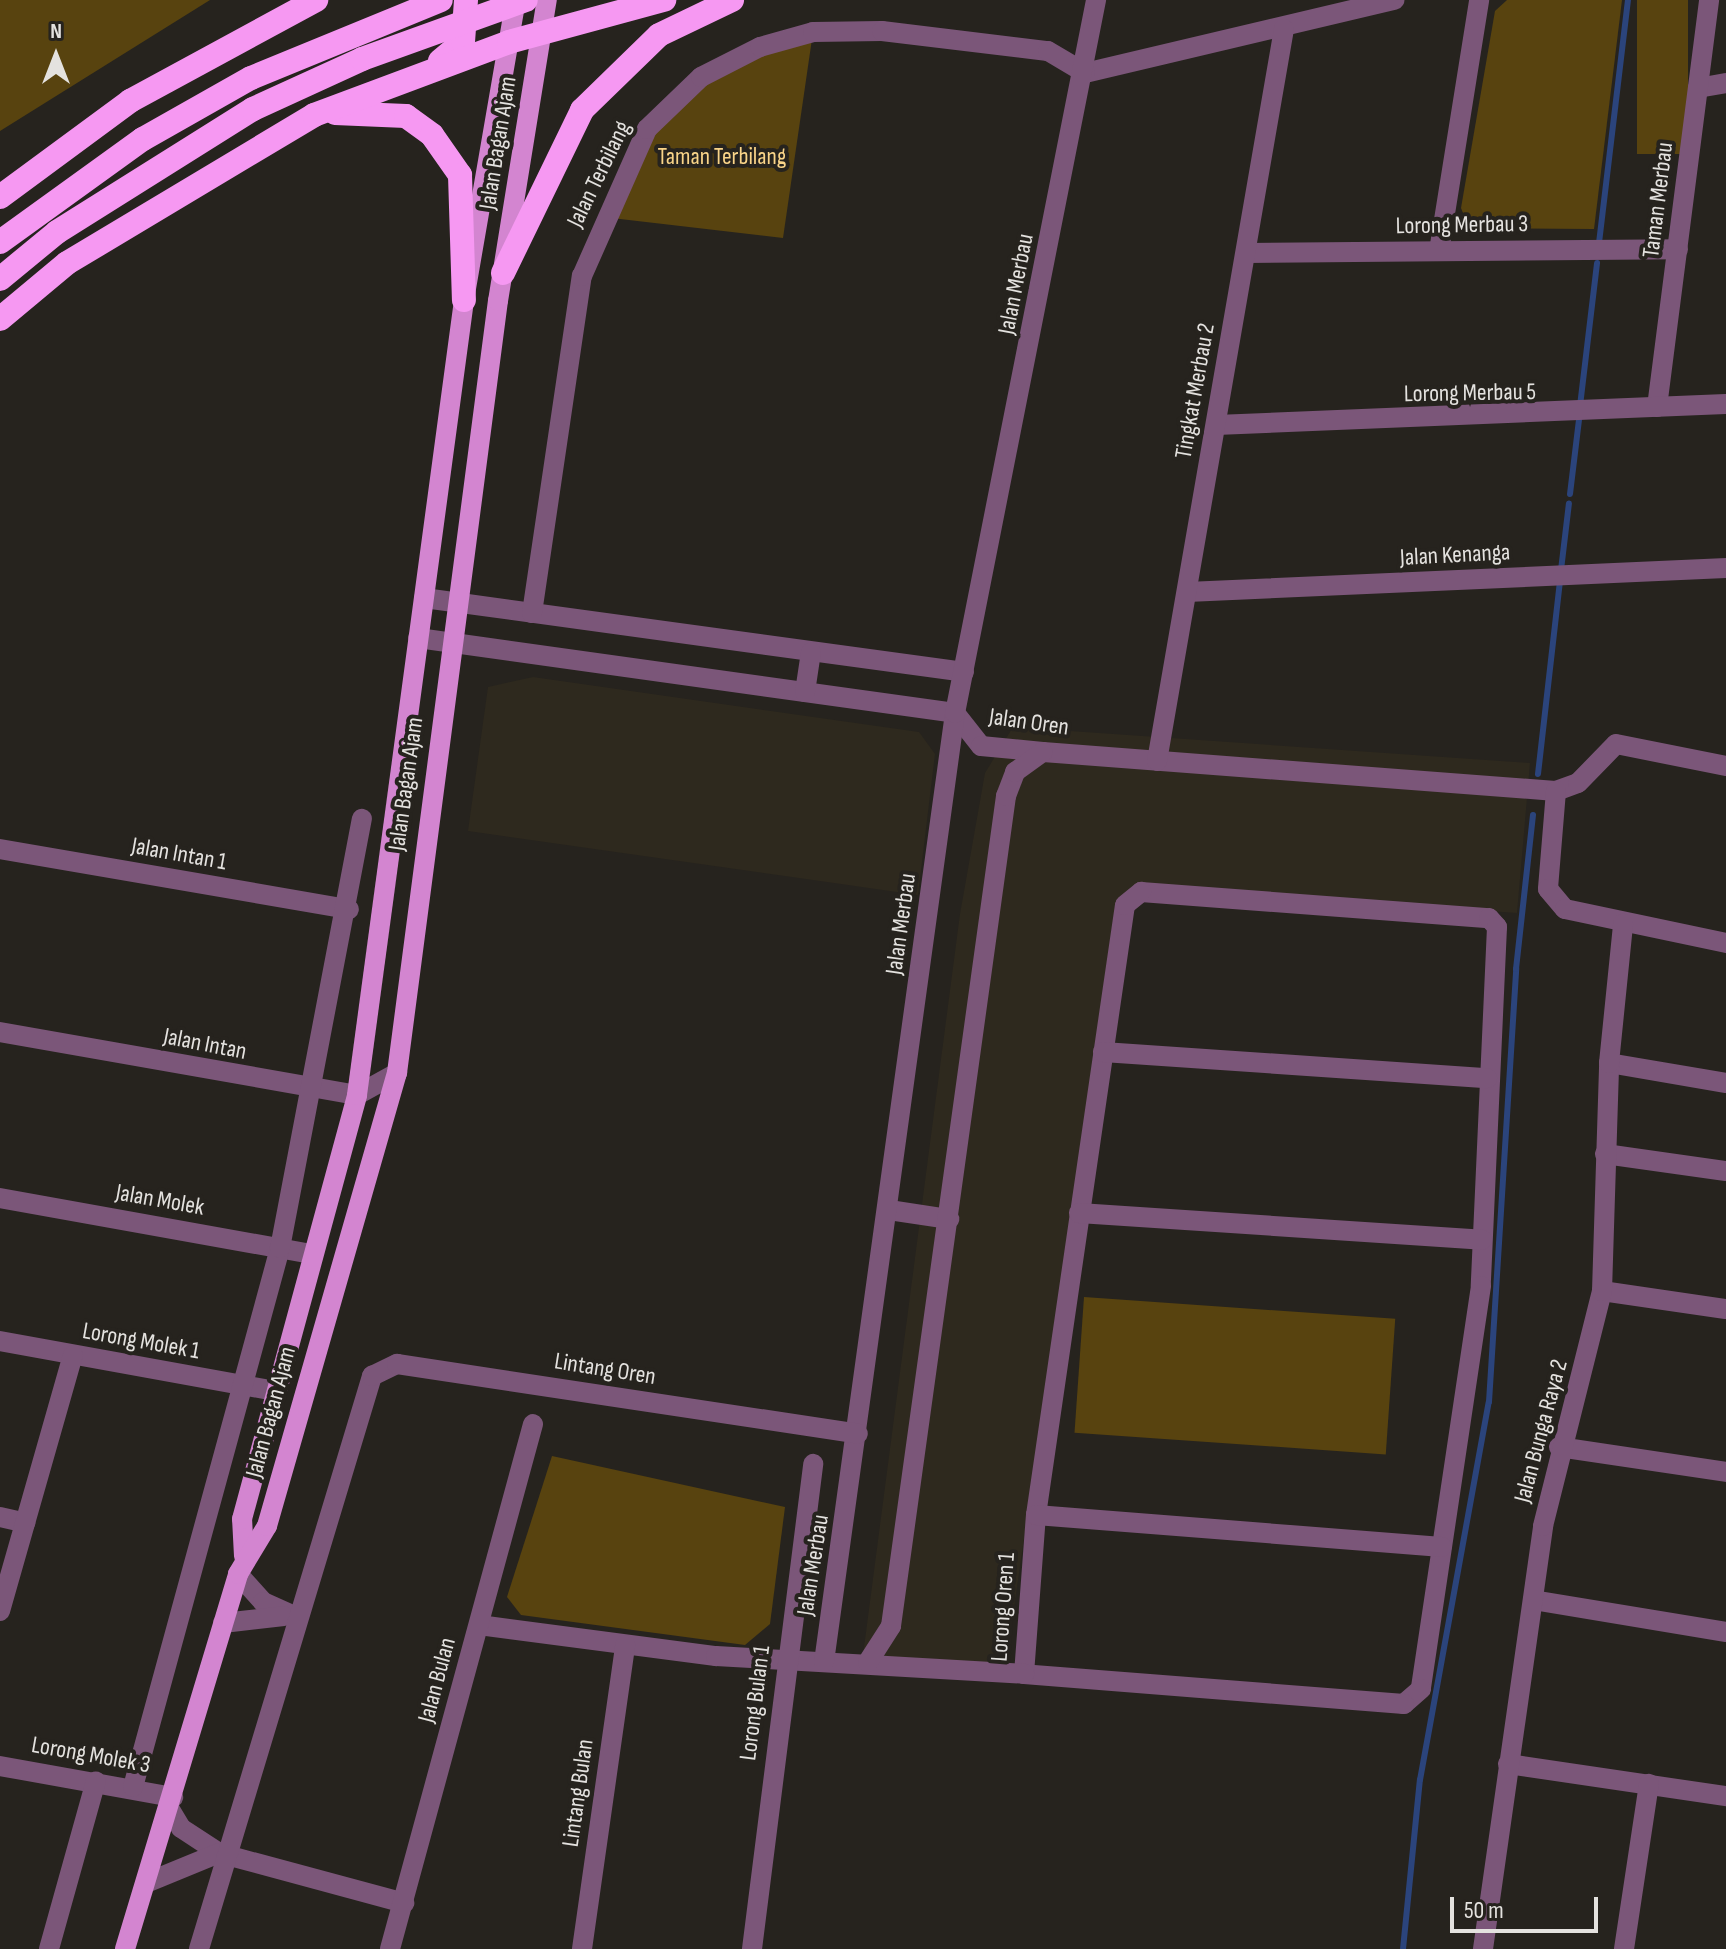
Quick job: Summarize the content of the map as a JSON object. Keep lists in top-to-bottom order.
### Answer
{
  "streets": {
    "main road": ["Jalan Bagan Ajam"],
    "street": [
      "Jalan Terbilang",
      "Taman Merbau",
      "Lorong Merbau 3",
      "Jalan Merbau",
      "Tingkat Merbau 2",
      "Lorong Merbau 5",
      "Jalan Kenanga",
      "Jalan Oren",
      "Jalan Intan 1",
      "Jalan Intan",
      "Jalan Molek",
      "Lorong Molek 1",
      "Lintang Oren",
      "Jalan Bunga Raya 2",
      "Lorong Oren 1",
      "Jalan Bulan",
      "Lorong Bulan 1",
      "Lorong Molek 3",
      "Lintang Bulan"
    ]
  },
  "crossings": [
    ["Jalan Bagan Ajam", "Jalan Oren"],
    ["Jalan Bagan Ajam", "Jalan Intan"],
    ["Jalan Bagan Ajam", "Jalan Molek"],
    ["Jalan Bagan Ajam", "Lorong Molek 1"],
    ["Jalan Bagan Ajam", "Lorong Molek 3"],
    ["Jalan Terbilang", "Jalan Merbau"],
    ["Taman Merbau", "Lorong Merbau 3"],
    ["Taman Merbau", "Lorong Merbau 5"],
    ["Lorong Merbau 3", "Tingkat Merbau 2"],
    ["Jalan Merbau", "Jalan Oren"],
    ["Jalan Merbau", "Lintang Oren"],
    ["Tingkat Merbau 2", "Lorong Merbau 5"],
    ["Tingkat Merbau 2", "Jalan Kenanga"],
    ["Tingkat Merbau 2", "Jalan Oren"]
  ],
  "parks": ["Taman Terbilang"],
  "scale_bar": "50 m",
  "north": "top"
}
